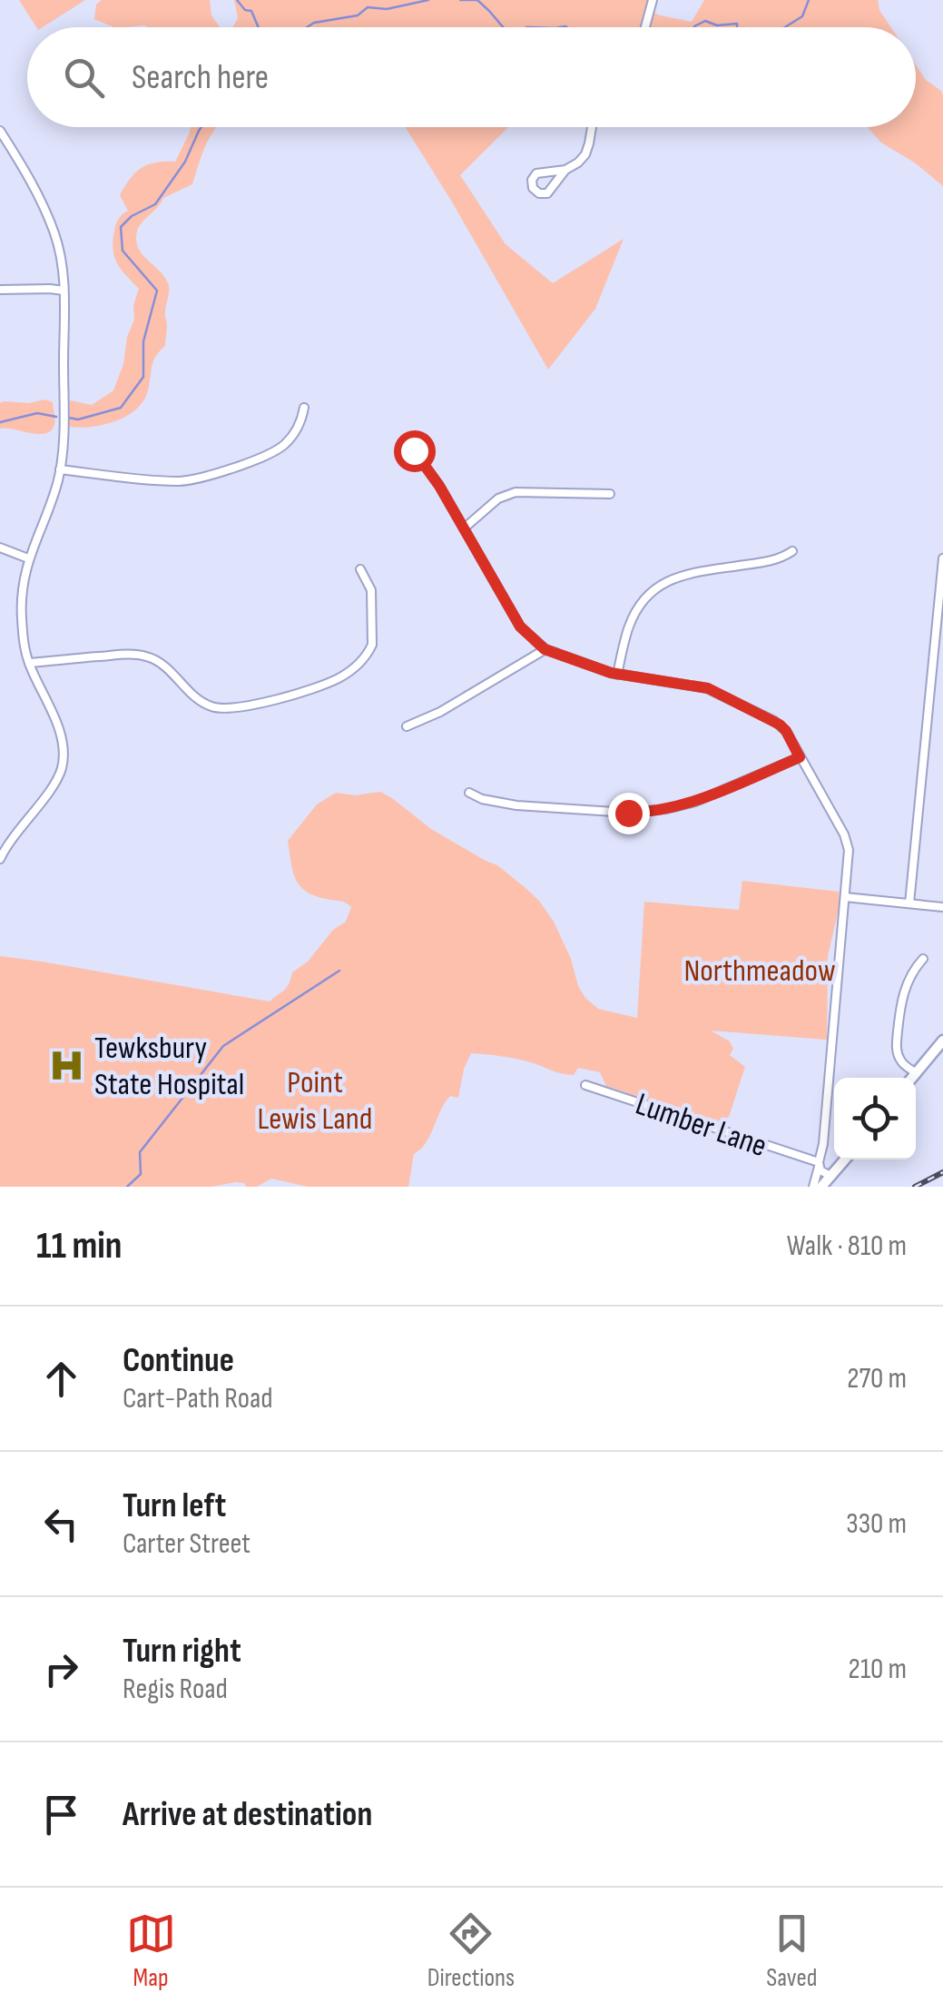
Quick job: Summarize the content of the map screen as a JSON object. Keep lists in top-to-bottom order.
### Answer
{
  "streets": {
    "street": ["Lumber Lane"]
  },
  "parks": ["Northmeadow", "Point Lewis Land"],
  "places": {
    "hospital": ["Tewksbury State Hospital"]
  },
  "page": {
    "search": "Search here",
    "heading": ["11 min", "Walk · 810 m"],
    "list": [
      ["Continue", "Cart-Path Road", "270 m"],
      ["Turn left", "Carter Street", "330 m"],
      ["Turn right", "Regis Road", "210 m"],
      "Arrive at destination"
    ],
    "nav": ["Map", "Directions", "Saved"]
  }
}
